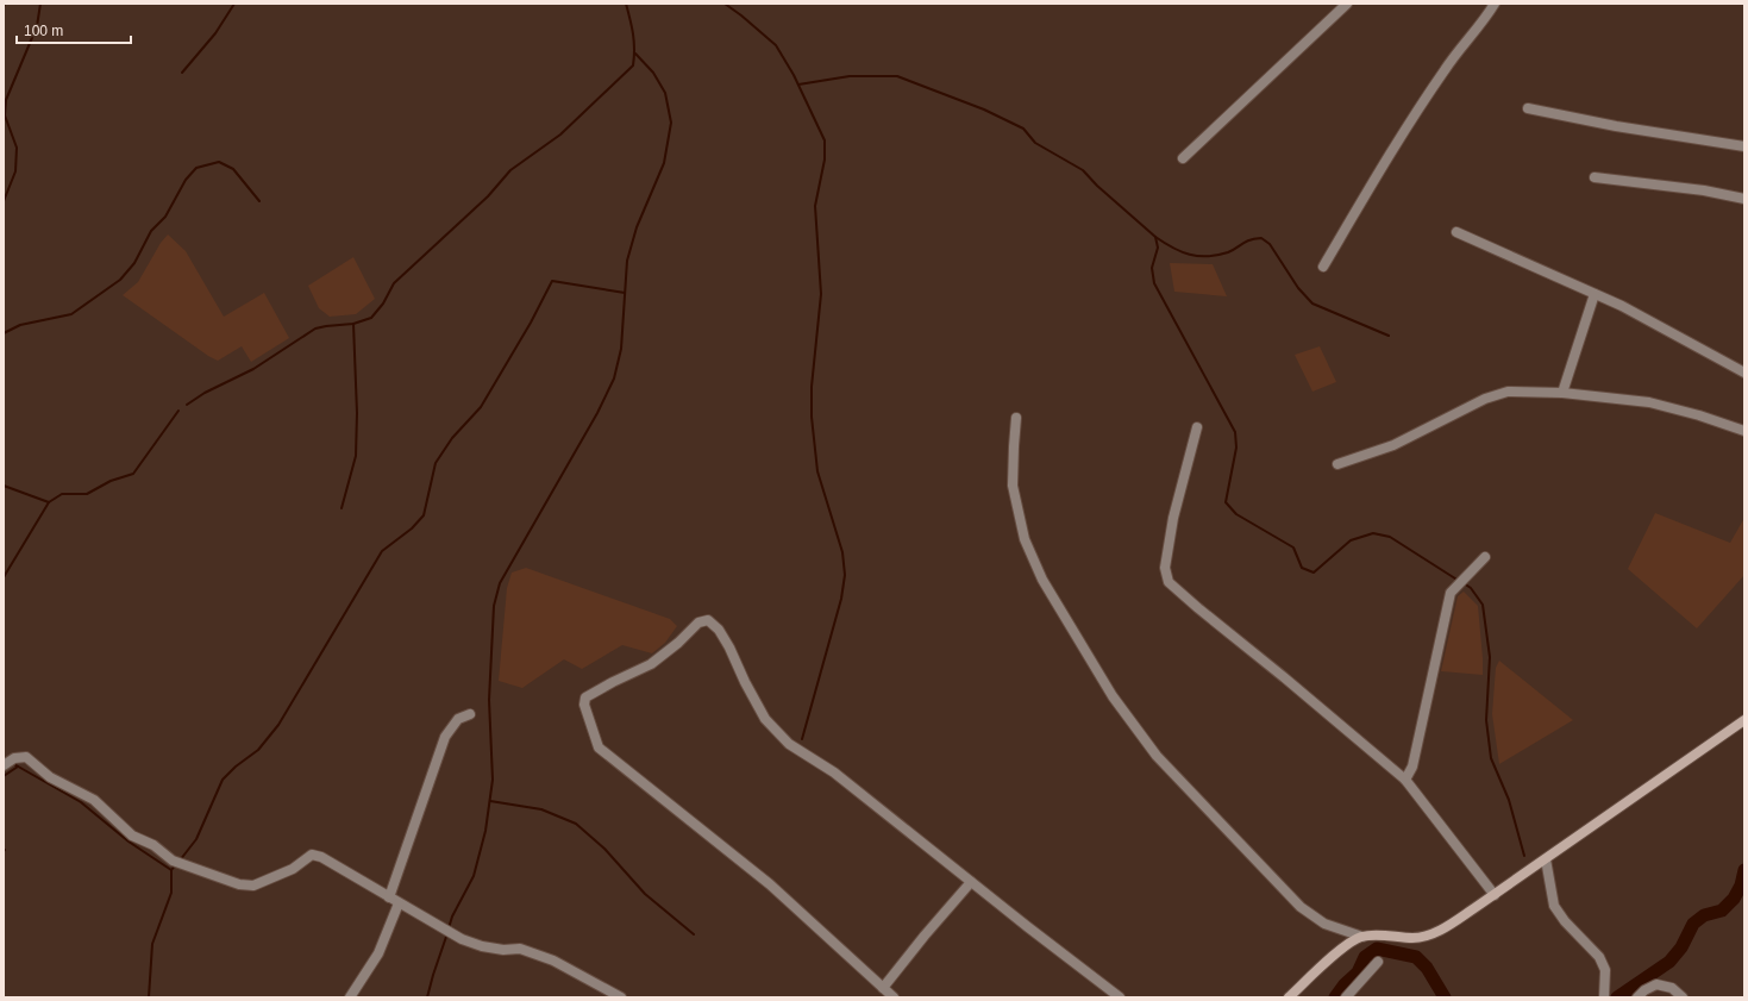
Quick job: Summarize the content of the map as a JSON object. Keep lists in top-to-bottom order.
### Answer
{
  "scale_bar": "100 m"
}
